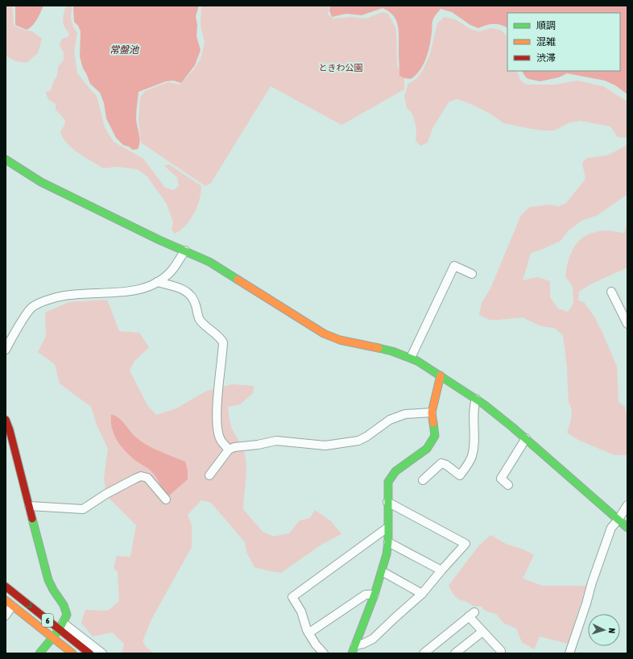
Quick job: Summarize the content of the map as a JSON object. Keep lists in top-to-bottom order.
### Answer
{
  "streets": {
    "street": ["6"]
  },
  "water": ["常盤池"],
  "parks": ["ときわ公園"],
  "legend": ["順調", "混雑", "渋滞"],
  "north": "right"
}
